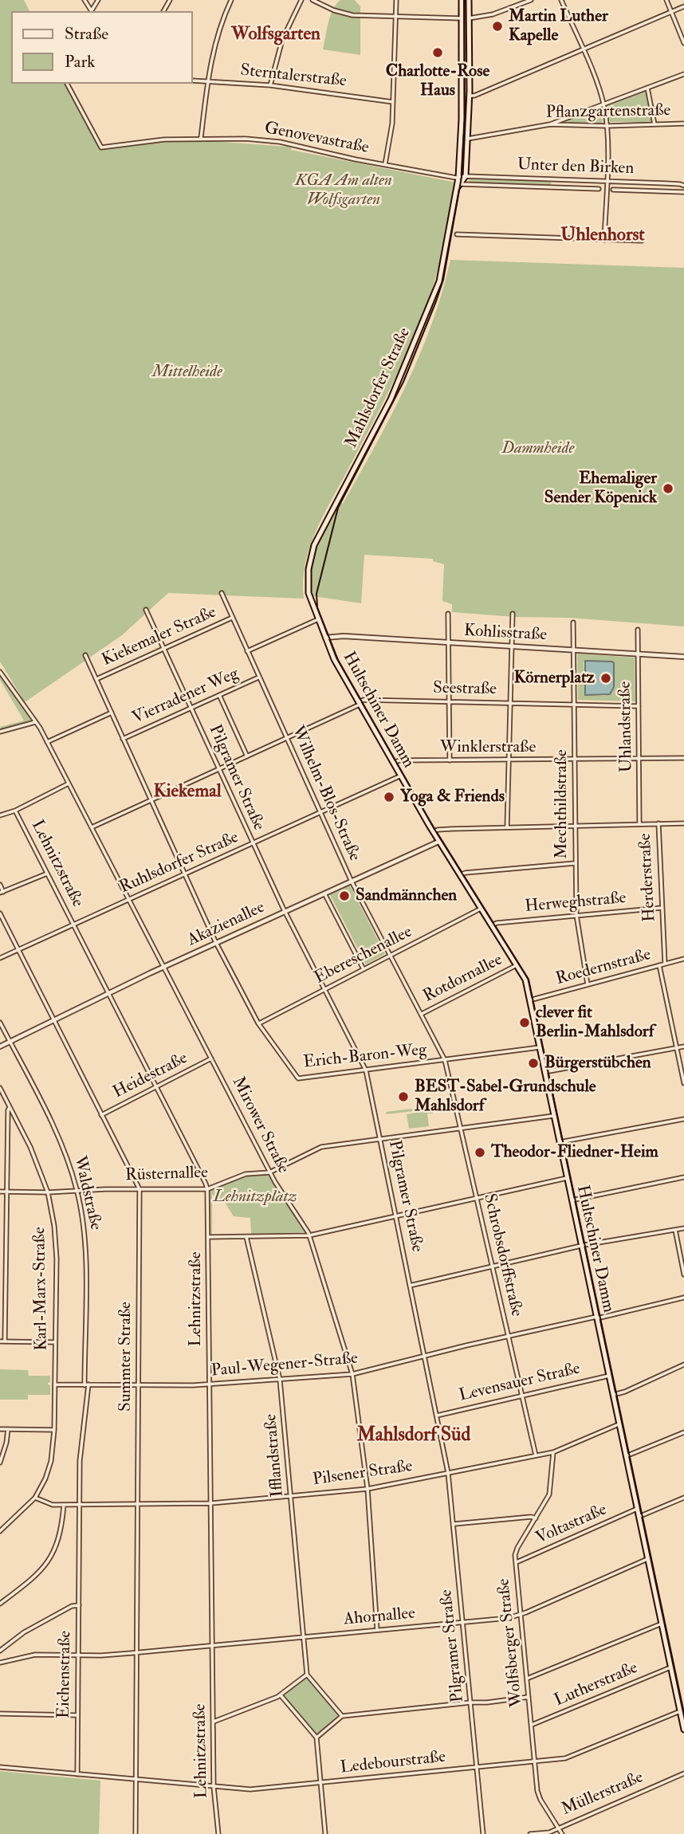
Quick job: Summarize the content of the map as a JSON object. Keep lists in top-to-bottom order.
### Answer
{
  "streets": {
    "main road": ["Mahlsdorfer Straße", "Hultschiner Damm"],
    "street": [
      "Sterntalerstraße",
      "Pflanzgartenstraße",
      "Genovevastraße",
      "Unter den Birken",
      "Kohlisstraße",
      "Kiekemaler Straße",
      "Seestraße",
      "Vierradener Weg",
      "Uhlandstraße",
      "Winklerstraße",
      "Pilgramer Straße",
      "Wilhelm-Blos-Straße",
      "Mechthildstraße",
      "Ruhlsdorfer Straße",
      "Lehnitzstraße",
      "Herderstraße",
      "Herweghstraße",
      "Akazienallee",
      "Ebereschenallee",
      "Roedernstraße",
      "Rotdornallee",
      "Erich-Baron-Weg",
      "Heidestraße",
      "Mirower Straße",
      "Rüsternallee",
      "Waldstraße",
      "Schrobsdorffstraße",
      "Karl-Marx-Straße",
      "Summter Straße",
      "Paul-Wegener-Straße",
      "Levensauer Straße",
      "Ifflandstraße",
      "Pilsener Straße",
      "Voltastraße",
      "Ahornallee",
      "Wolfsberger Straße",
      "Eichenstraße",
      "Lutherstraße",
      "Ledebourstraße",
      "Müllerstraße"
    ]
  },
  "crossings": [
    ["Genovevastraße", "Unter den Birken"],
    ["Genovevastraße", "Mahlsdorfer Straße"],
    ["Unter den Birken", "Mahlsdorfer Straße"],
    ["Mahlsdorfer Straße", "Hultschiner Damm"],
    ["Kohlisstraße", "Hultschiner Damm"],
    ["Kohlisstraße", "Uhlandstraße"],
    ["Kohlisstraße", "Mechthildstraße"],
    ["Kiekemaler Straße", "Pilgramer Straße"],
    ["Kiekemaler Straße", "Wilhelm-Blos-Straße"],
    ["Kiekemaler Straße", "Erich-Baron-Weg"],
    ["Seestraße", "Hultschiner Damm"],
    ["Seestraße", "Uhlandstraße"],
    ["Seestraße", "Mechthildstraße"],
    ["Vierradener Weg", "Pilgramer Straße"],
    ["Vierradener Weg", "Wilhelm-Blos-Straße"],
    ["Vierradener Weg", "Erich-Baron-Weg"],
    ["Hultschiner Damm", "Winklerstraße"],
    ["Hultschiner Damm", "Ruhlsdorfer Straße"],
    ["Hultschiner Damm", "Herweghstraße"],
    ["Hultschiner Damm", "Akazienallee"],
    ["Hultschiner Damm", "Ebereschenallee"],
    ["Hultschiner Damm", "Roedernstraße"],
    ["Hultschiner Damm", "Rotdornallee"],
    ["Hultschiner Damm", "Erich-Baron-Weg"],
    ["Hultschiner Damm", "Rüsternallee"],
    ["Hultschiner Damm", "Paul-Wegener-Straße"],
    ["Hultschiner Damm", "Levensauer Straße"],
    ["Hultschiner Damm", "Pilsener Straße"],
    ["Hultschiner Damm", "Voltastraße"],
    ["Hultschiner Damm", "Ahornallee"],
    ["Hultschiner Damm", "Lutherstraße"],
    ["Hultschiner Damm", "Ledebourstraße"],
    ["Uhlandstraße", "Winklerstraße"],
    ["Winklerstraße", "Mechthildstraße"],
    ["Pilgramer Straße", "Ruhlsdorfer Straße"],
    ["Pilgramer Straße", "Akazienallee"],
    ["Pilgramer Straße", "Ebereschenallee"],
    ["Pilgramer Straße", "Erich-Baron-Weg"],
    ["Pilgramer Straße", "Rüsternallee"],
    ["Pilgramer Straße", "Paul-Wegener-Straße"],
    ["Pilgramer Straße", "Levensauer Straße"],
    ["Pilgramer Straße", "Pilsener Straße"],
    ["Pilgramer Straße", "Ahornallee"],
    ["Pilgramer Straße", "Ledebourstraße"],
    ["Wilhelm-Blos-Straße", "Ruhlsdorfer Straße"],
    ["Wilhelm-Blos-Straße", "Akazienallee"],
    ["Wilhelm-Blos-Straße", "Ebereschenallee"],
    ["Wilhelm-Blos-Straße", "Rotdornallee"],
    ["Wilhelm-Blos-Straße", "Erich-Baron-Weg"],
    ["Wilhelm-Blos-Straße", "Schrobsdorffstraße"],
    ["Mechthildstraße", "Herweghstraße"],
    ["Mechthildstraße", "Roedernstraße"],
    ["Ruhlsdorfer Straße", "Lehnitzstraße"],
    ["Ruhlsdorfer Straße", "Erich-Baron-Weg"],
    ["Ruhlsdorfer Straße", "Mirower Straße"],
    ["Ruhlsdorfer Straße", "Summter Straße"],
    ["Lehnitzstraße", "Akazienallee"],
    ["Lehnitzstraße", "Heidestraße"],
    ["Lehnitzstraße", "Rüsternallee"],
    ["Lehnitzstraße", "Paul-Wegener-Straße"],
    ["Lehnitzstraße", "Pilsener Straße"],
    ["Lehnitzstraße", "Ahornallee"],
    ["Lehnitzstraße", "Ledebourstraße"],
    ["Herderstraße", "Herweghstraße"],
    ["Herderstraße", "Roedernstraße"],
    ["Akazienallee", "Erich-Baron-Weg"],
    ["Akazienallee", "Mirower Straße"],
    ["Akazienallee", "Waldstraße"],
    ["Akazienallee", "Summter Straße"],
    ["Ebereschenallee", "Erich-Baron-Weg"],
    ["Erich-Baron-Weg", "Schrobsdorffstraße"],
    ["Heidestraße", "Mirower Straße"],
    ["Heidestraße", "Summter Straße"],
    ["Mirower Straße", "Rüsternallee"],
    ["Mirower Straße", "Paul-Wegener-Straße"],
    ["Mirower Straße", "Pilsener Straße"],
    ["Mirower Straße", "Ahornallee"],
    ["Rüsternallee", "Waldstraße"],
    ["Rüsternallee", "Schrobsdorffstraße"],
    ["Rüsternallee", "Karl-Marx-Straße"],
    ["Rüsternallee", "Summter Straße"],
    ["Waldstraße", "Paul-Wegener-Straße"],
    ["Waldstraße", "Pilsener Straße"],
    ["Waldstraße", "Eichenstraße"],
    ["Schrobsdorffstraße", "Paul-Wegener-Straße"],
    ["Schrobsdorffstraße", "Levensauer Straße"],
    ["Schrobsdorffstraße", "Pilsener Straße"],
    ["Karl-Marx-Straße", "Paul-Wegener-Straße"],
    ["Karl-Marx-Straße", "Pilsener Straße"],
    ["Summter Straße", "Paul-Wegener-Straße"],
    ["Summter Straße", "Pilsener Straße"],
    ["Summter Straße", "Ahornallee"],
    ["Summter Straße", "Ledebourstraße"],
    ["Paul-Wegener-Straße", "Ifflandstraße"],
    ["Ifflandstraße", "Pilsener Straße"],
    ["Ifflandstraße", "Ahornallee"],
    ["Pilsener Straße", "Wolfsberger Straße"],
    ["Voltastraße", "Wolfsberger Straße"],
    ["Ahornallee", "Wolfsberger Straße"],
    ["Ahornallee", "Eichenstraße"],
    ["Wolfsberger Straße", "Lutherstraße"],
    ["Wolfsberger Straße", "Ledebourstraße"],
    ["Wolfsberger Straße", "Müllerstraße"],
    ["Eichenstraße", "Ledebourstraße"]
  ],
  "districts": [
    "Wolfsgarten",
    "Uhlenhorst",
    "Kiekemal",
    "Mahlsdorf Süd"
  ],
  "parks": [
    "KGA Am alten Wolfsgarten",
    "Mittelheide",
    "Dammheide",
    "Lehnitzplatz"
  ],
  "places": [
    "Martin Luther Kapelle",
    "Charlotte-Rose Haus",
    "Ehemaliger Sender Köpenick",
    "Körnerplatz",
    "Yoga & Friends",
    "Sandmännchen",
    "clever fit Berlin-Mahlsdorf",
    "Bürgerstübchen",
    "BEST-Sabel-Grundschule Mahlsdorf",
    "Theodor-Fliedner-Heim"
  ],
  "legend": ["Straße", "Park"]
}
